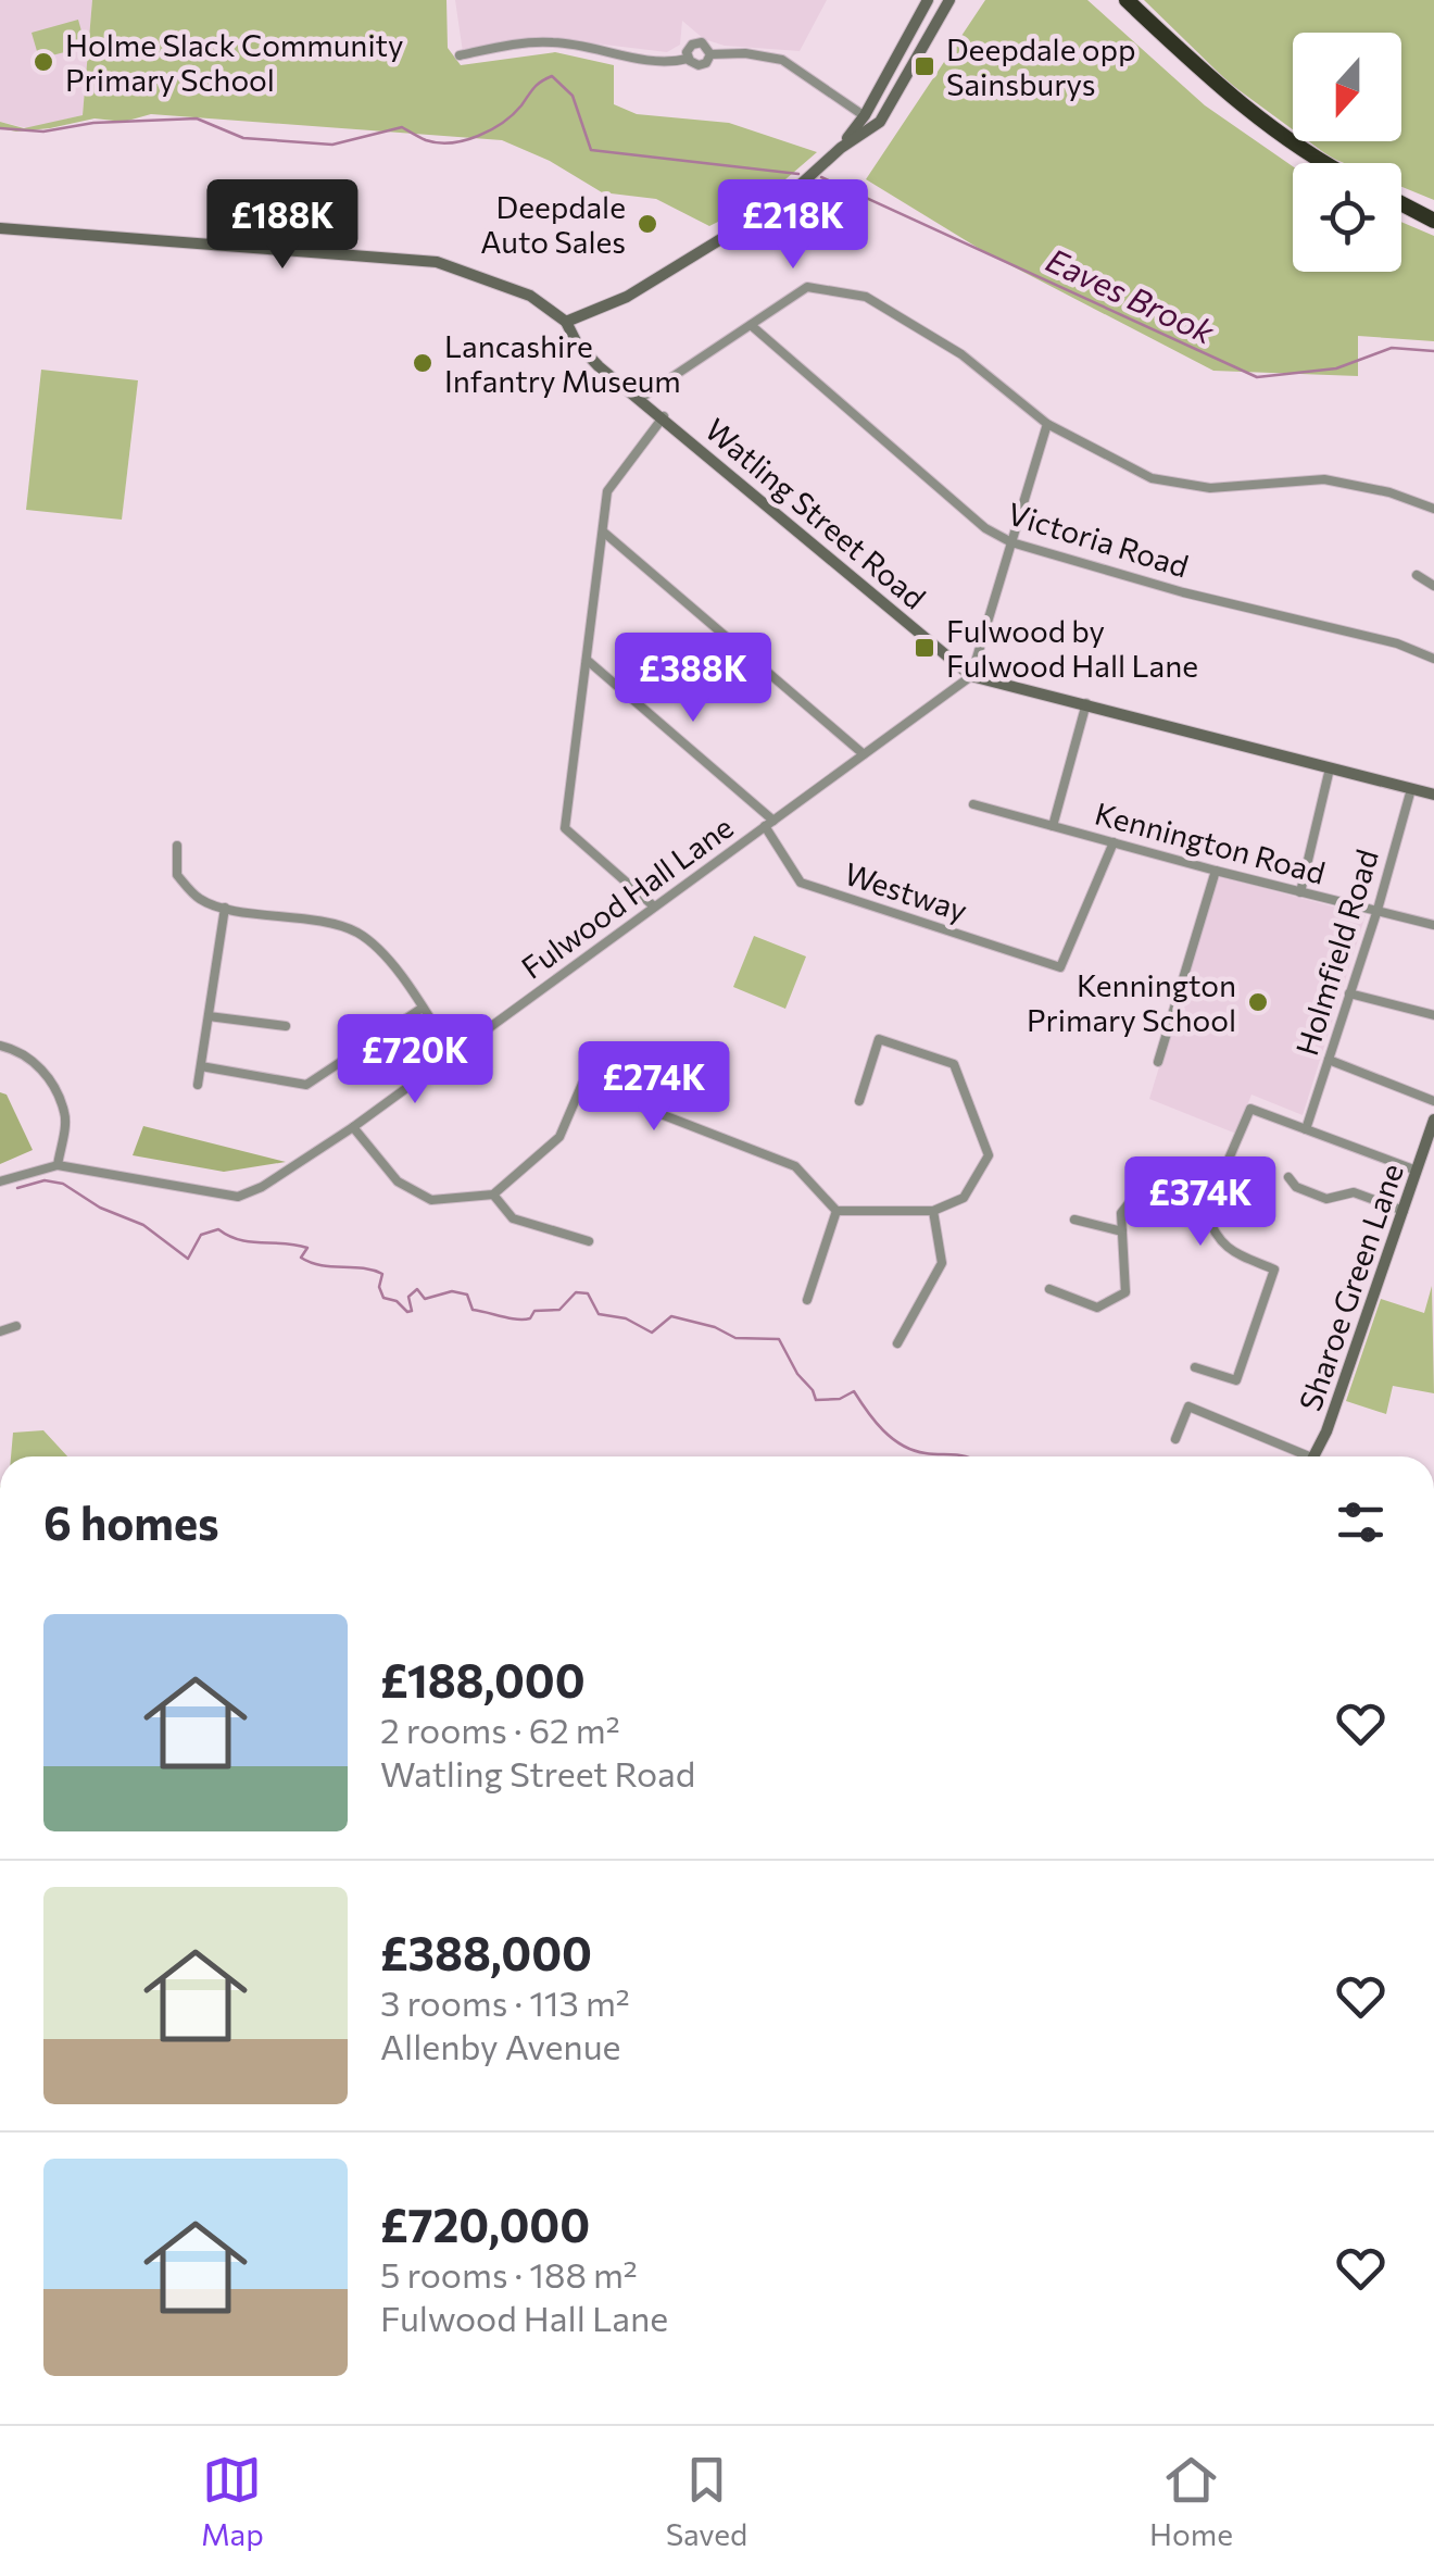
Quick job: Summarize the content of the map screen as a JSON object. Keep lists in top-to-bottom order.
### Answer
{
  "streets": {
    "main road": ["Watling Street Road", "Sharoe Green Lane"],
    "street": [
      "Victoria Road",
      "Kennington Road",
      "Westway",
      "Fulwood Hall Lane",
      "Holmfield Road"
    ]
  },
  "crossings": [
    ["Watling Street Road", "Fulwood Hall Lane"],
    ["Watling Street Road", "Holmfield Road"],
    ["Kennington Road", "Westway"],
    ["Kennington Road", "Holmfield Road"],
    ["Westway", "Fulwood Hall Lane"]
  ],
  "water": ["Eaves Brook"],
  "places": {
    "other": [
      "Holme Slack Community Primary School",
      "Deepdale Auto Sales",
      "Lancashire Infantry Museum",
      "Kennington Primary School"
    ],
    "transit": ["Deepdale opp Sainsburys", "Fulwood by Fulwood Hall Lane"]
  },
  "north": "bottom",
  "page": {
    "price": [
      "£188K",
      "£218K",
      "£388K",
      "£720K",
      "£274K",
      "£374K"
    ],
    "heading": "6 homes",
    "list": [
      {
        "name": "£188,000",
        "note": "2 rooms · 62 m² · Watling Street Road"
      },
      {
        "name": "£388,000",
        "note": "3 rooms · 113 m² · Allenby Avenue"
      },
      {
        "name": "£720,000",
        "note": "5 rooms · 188 m² · Fulwood Hall Lane"
      }
    ],
    "tabs": ["Map", "Saved", "Home"]
  }
}
